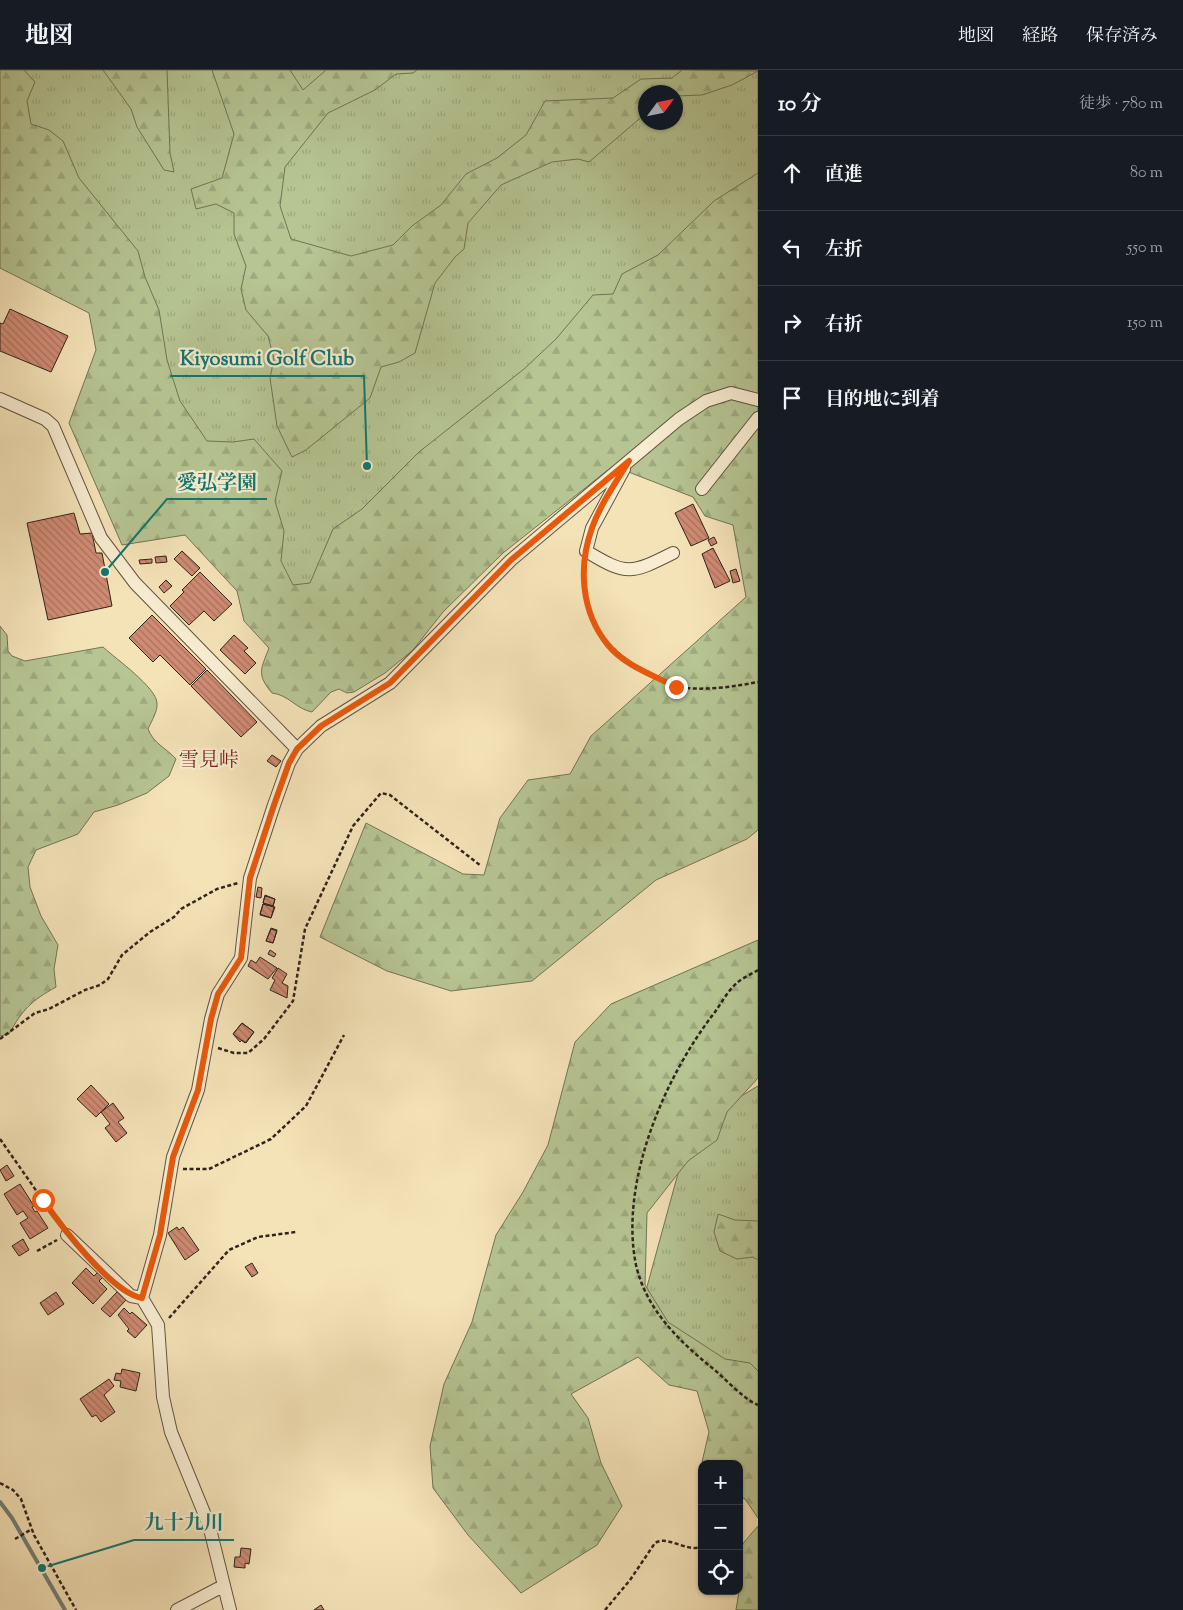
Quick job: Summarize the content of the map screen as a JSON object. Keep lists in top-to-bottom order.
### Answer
{
  "districts": ["雪見峠"],
  "places": ["Kiyosumi Golf Club", "愛弘学園", "九十九川"],
  "north": "top right",
  "page": {
    "header": "地図",
    "nav": ["地図", "経路", "保存済み"],
    "heading": ["10 分", "徒歩 · 780 m"],
    "list": [
      ["直進", "80 m"],
      ["左折", "550 m"],
      ["右折", "150 m"],
      "目的地に到着"
    ],
    "map_buttons": ["+", "−"]
  }
}
